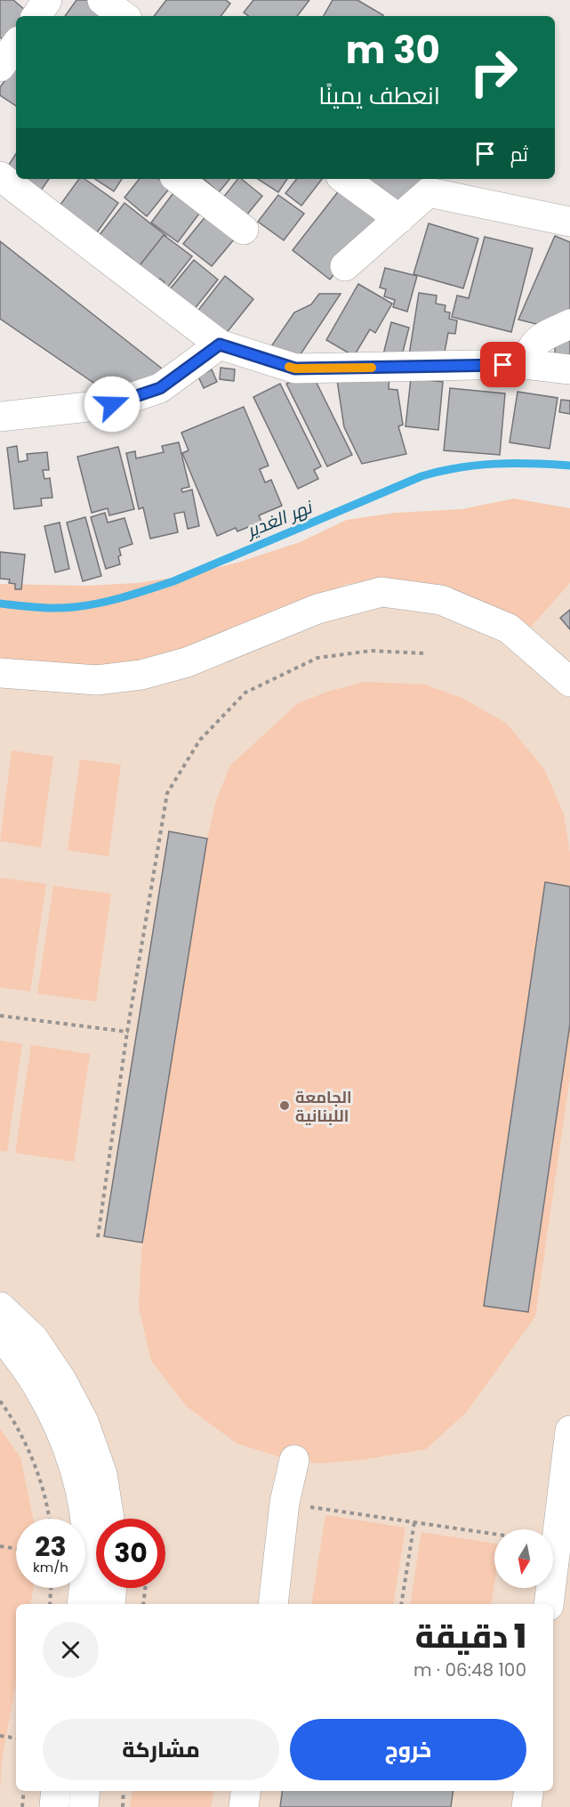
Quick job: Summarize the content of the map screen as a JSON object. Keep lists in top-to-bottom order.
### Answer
{
  "water": ["نهر الغدير"],
  "places": ["الجامعة اللبنانية"],
  "north": "bottom",
  "page": {
    "turn": ["30 m", "انعطف يمينًا"],
    "then": "ثم",
    "speed": "23 km/h",
    "limit": "30",
    "heading": ["1 دقيقة", "100 m · 06:48"],
    "buttons": ["خروج", "مشاركة"]
  }
}
